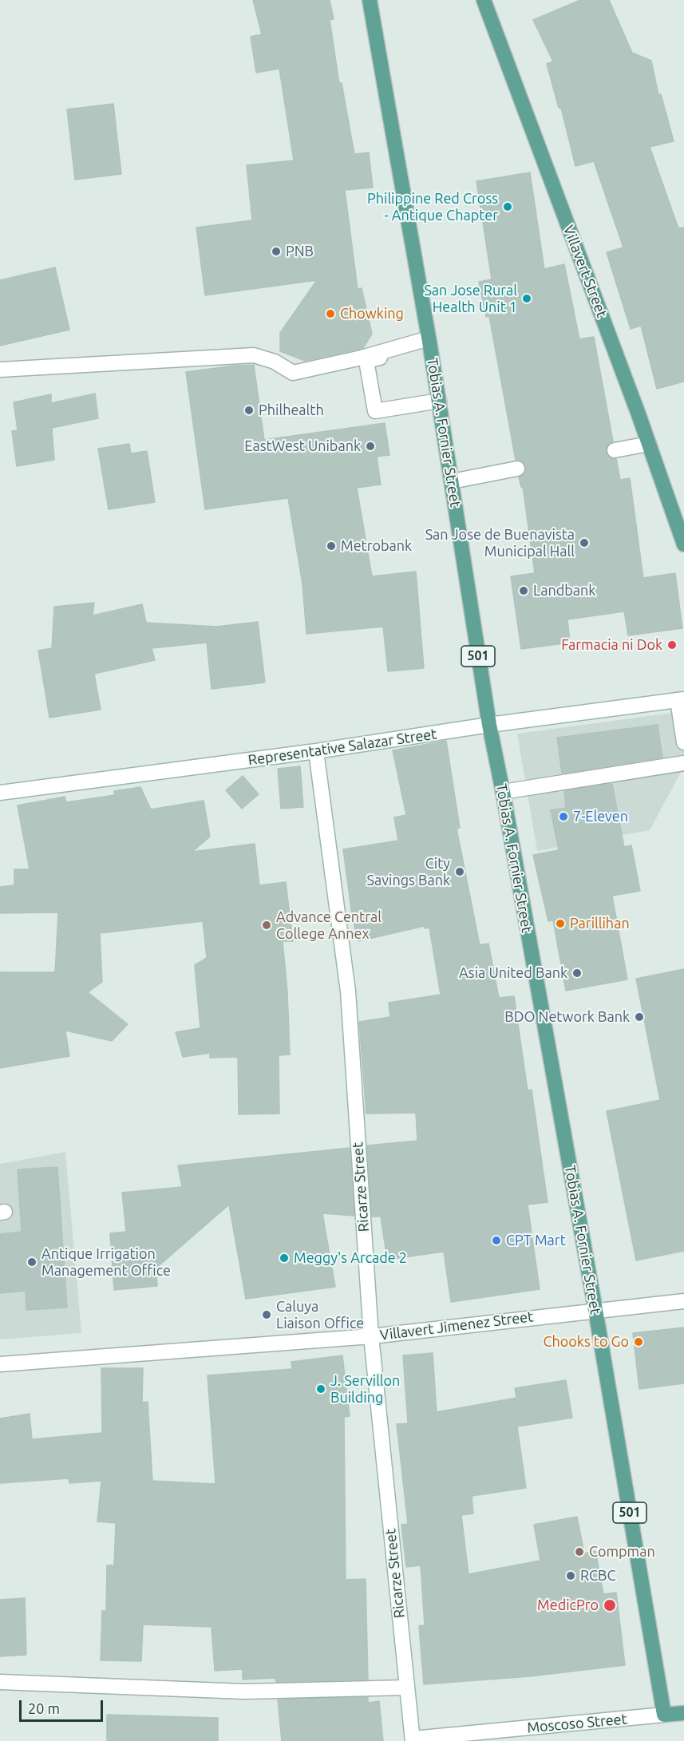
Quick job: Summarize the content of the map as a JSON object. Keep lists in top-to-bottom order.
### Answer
{
  "streets": {
    "main road": [
      "Villavert Street",
      "Tobias A. Fornier Street",
      "501",
      "Moscoso Street"
    ],
    "street": ["Representative Salazar Street", "Ricarze Street", "Villavert Jimenez Street"]
  },
  "crossings": [
    ["Tobias A. Fornier Street", "Representative Salazar Street"],
    ["Tobias A. Fornier Street", "Villavert Jimenez Street"],
    ["Tobias A. Fornier Street", "Moscoso Street"],
    ["Representative Salazar Street", "Ricarze Street"],
    ["Ricarze Street", "Villavert Jimenez Street"],
    ["Ricarze Street", "Moscoso Street"]
  ],
  "places": [
    "Philippine Red Cross - Antique Chapter",
    "PNB",
    "San Jose Rural Health Unit 1",
    "Chowking",
    "Philhealth",
    "EastWest Unibank",
    "San Jose de Buenavista Municipal Hall",
    "Metrobank",
    "Landbank",
    "Farmacia ni Dok",
    "7-Eleven",
    "City Savings Bank",
    "Parillihan",
    "Advance Central College Annex",
    "Asia United Bank",
    "BDO Network Bank",
    "CPT Mart",
    "Meggy's Arcade 2",
    "Antique Irrigation Management Office",
    "Caluya Liaison Office",
    "Chooks to Go",
    "J. Servillon Building",
    "Compman",
    "RCBC",
    "MedicPro"
  ],
  "scale_bar": "20 m"
}
